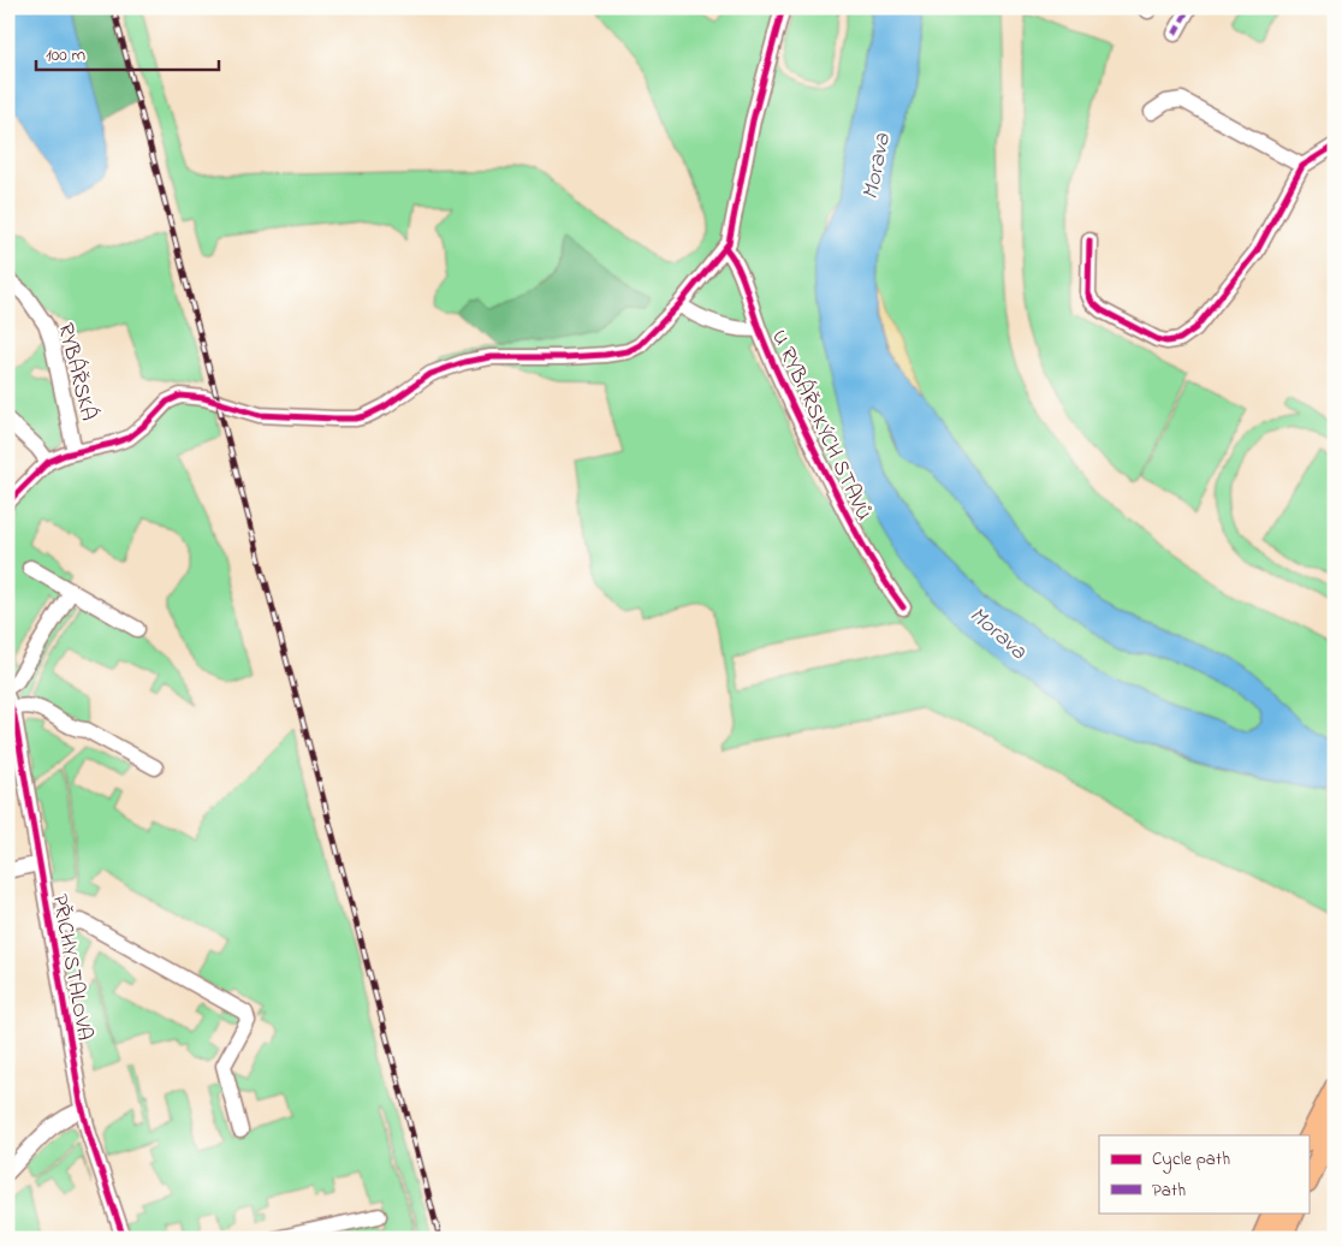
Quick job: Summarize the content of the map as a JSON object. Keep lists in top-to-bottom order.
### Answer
{
  "streets": {
    "street": ["RYBÁŘSKÁ", "U RYBÁŘSKÝCH STAVŮ", "PŘICHYSTALOVA"]
  },
  "water": ["Morava"],
  "legend": ["Cycle path", "Path"],
  "scale_bar": "100 m"
}
